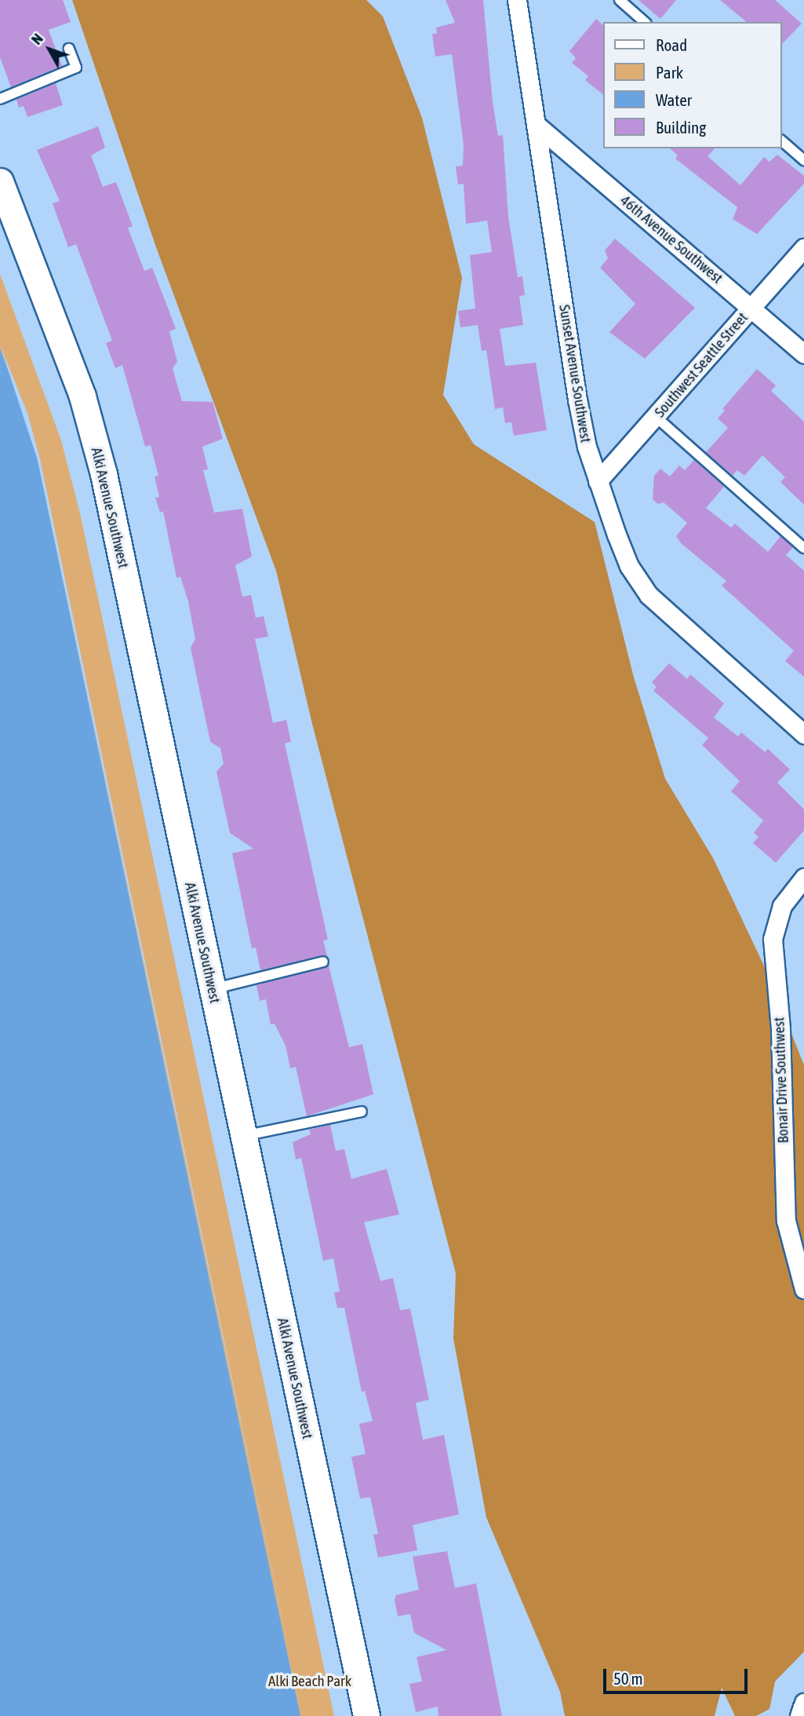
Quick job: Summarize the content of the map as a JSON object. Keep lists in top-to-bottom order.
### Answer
{
  "streets": {
    "main road": ["Alki Avenue Southwest"],
    "street": [
      "46th Avenue Southwest",
      "Southwest Seattle Street",
      "Sunset Avenue Southwest",
      "Bonair Drive Southwest"
    ]
  },
  "crossings": [
    ["46th Avenue Southwest", "Southwest Seattle Street"],
    ["46th Avenue Southwest", "Sunset Avenue Southwest"],
    ["Southwest Seattle Street", "Sunset Avenue Southwest"]
  ],
  "parks": ["Alki Beach Park"],
  "legend": [
    "Road",
    "Park",
    "Water",
    "Building"
  ],
  "scale_bar": "50 m",
  "north": "top left"
}
